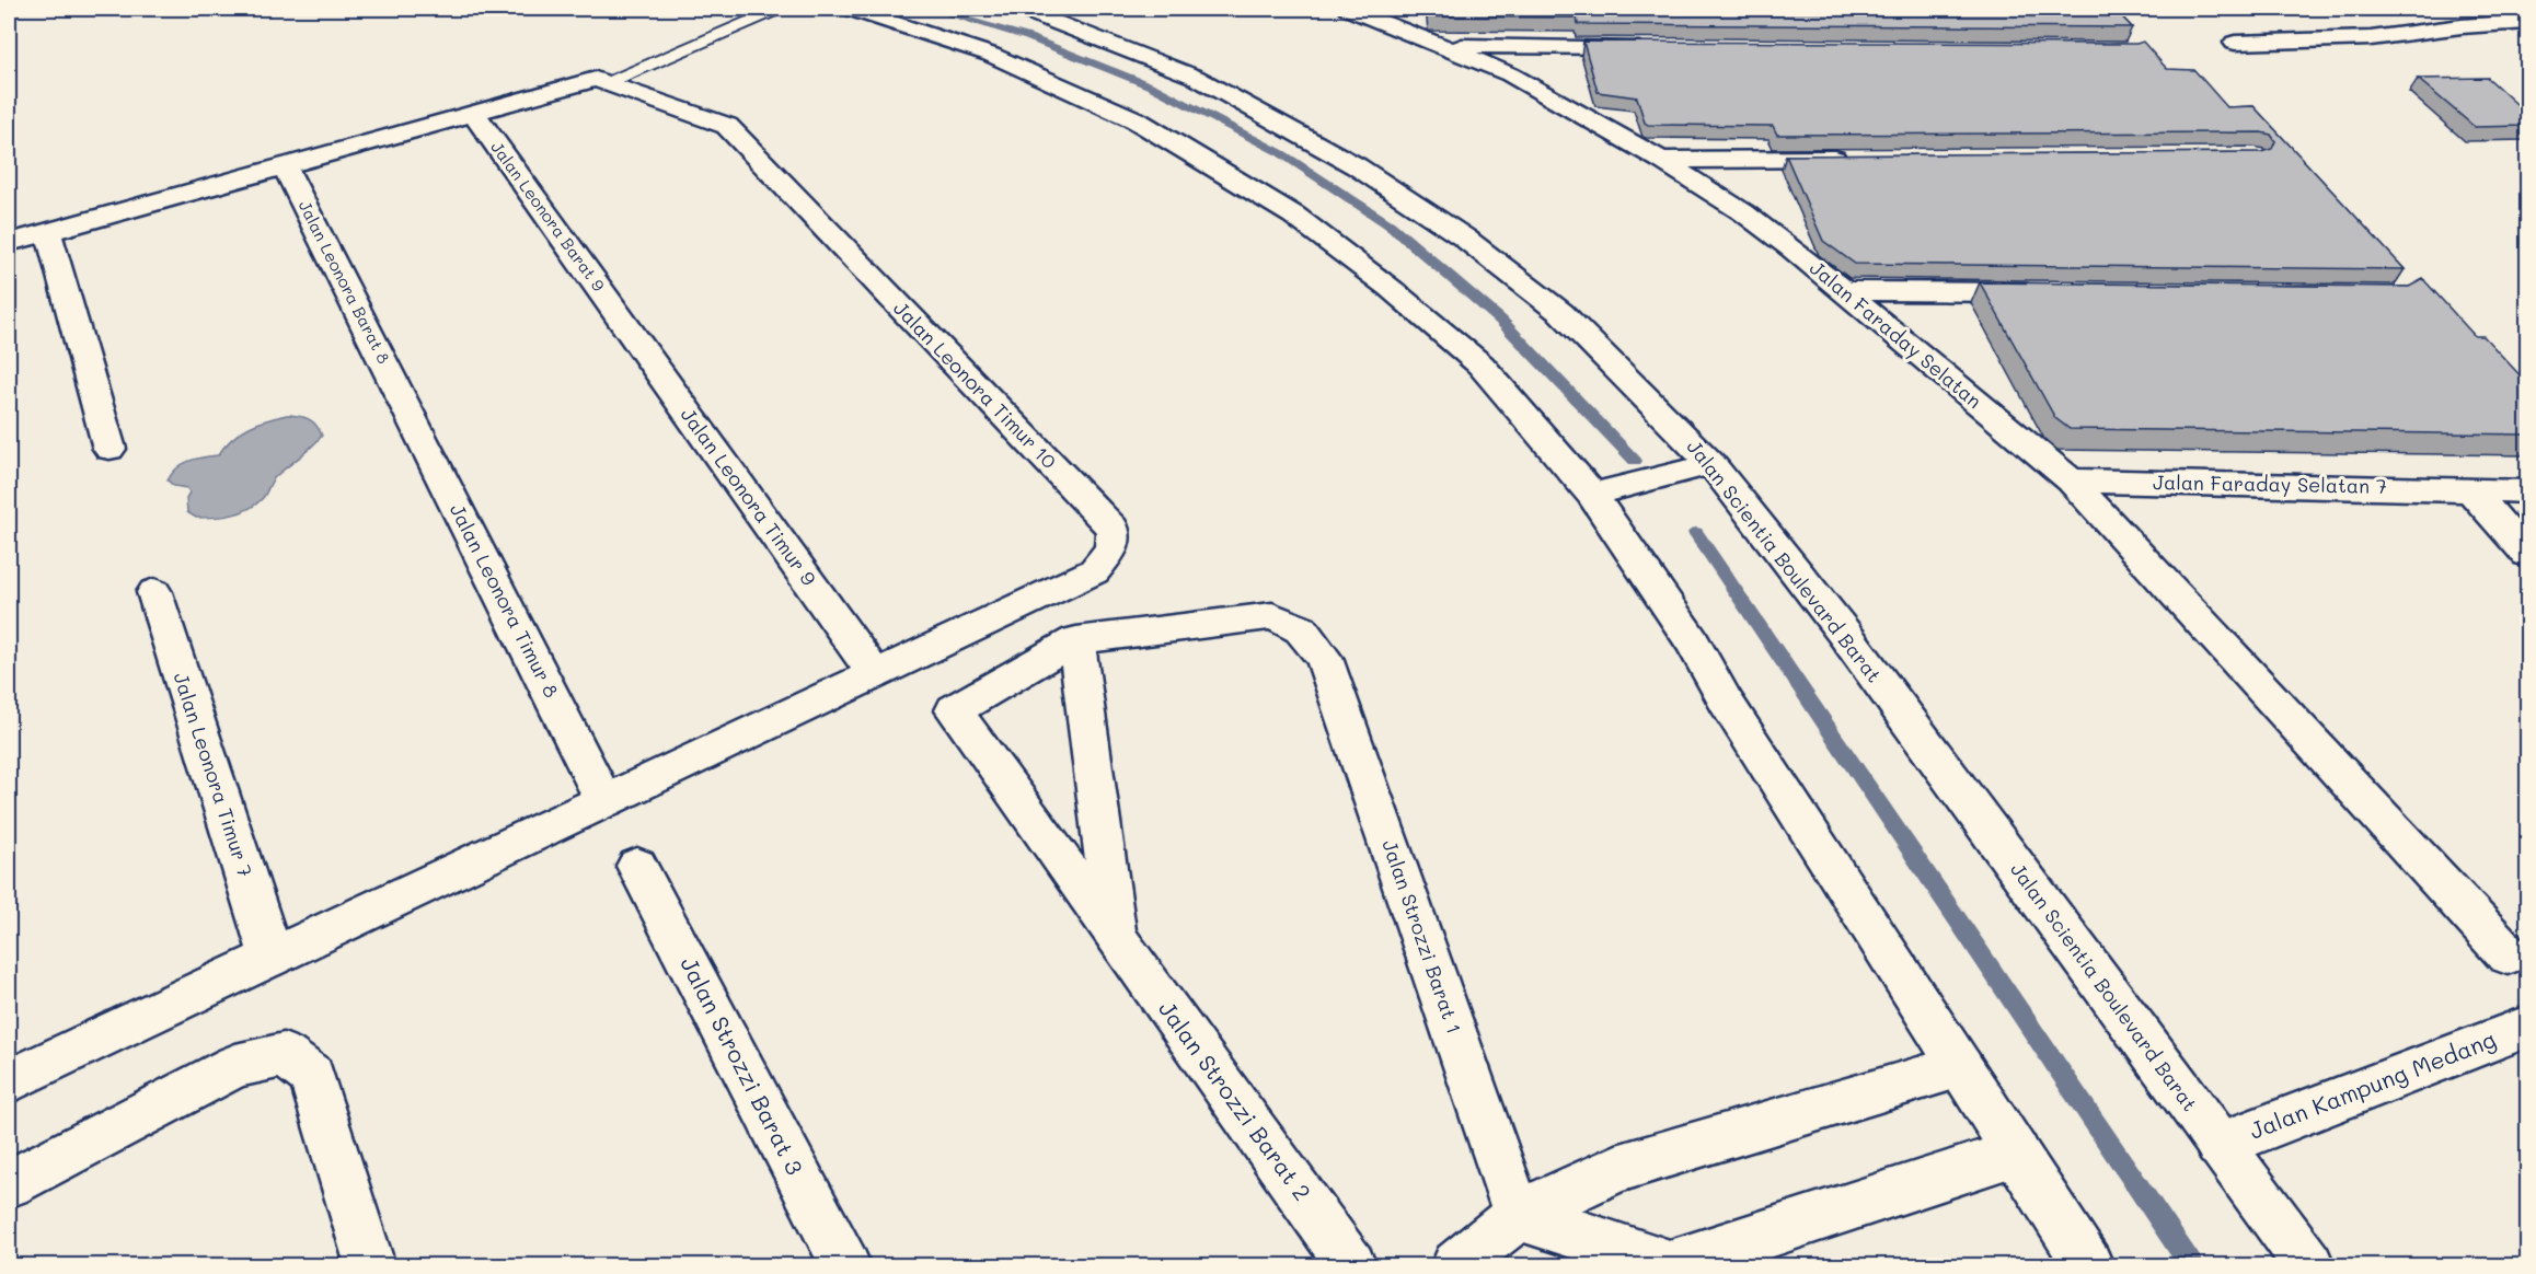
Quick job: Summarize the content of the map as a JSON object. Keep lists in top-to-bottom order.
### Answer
{
  "streets": {
    "street": [
      "Jalan Leonora Barat 9",
      "Jalan Leonora Barat 8",
      "Jalan Faraday Selatan",
      "Jalan Leonora Timur 10",
      "Jalan Faraday Selatan 7",
      "Jalan Leonora Timur 9",
      "Jalan Scientia Boulevard Barat",
      "Jalan Leonora Timur 8",
      "Jalan Leonora Timur 7",
      "Jalan Strozzi Barat 1",
      "Jalan Strozzi Barat 3",
      "Jalan Kampung Medang",
      "Jalan Strozzi Barat 2"
    ]
  },
  "crossings": [
    ["Jalan Leonora Barat 9", "Jalan Leonora Timur 9"],
    ["Jalan Leonora Barat 8", "Jalan Leonora Timur 8"],
    ["Jalan Faraday Selatan", "Jalan Faraday Selatan 7"],
    ["Jalan Leonora Timur 10", "Jalan Leonora Timur 9"],
    ["Jalan Scientia Boulevard Barat", "Jalan Kampung Medang"],
    ["Jalan Strozzi Barat 1", "Jalan Strozzi Barat 2"]
  ]
}
